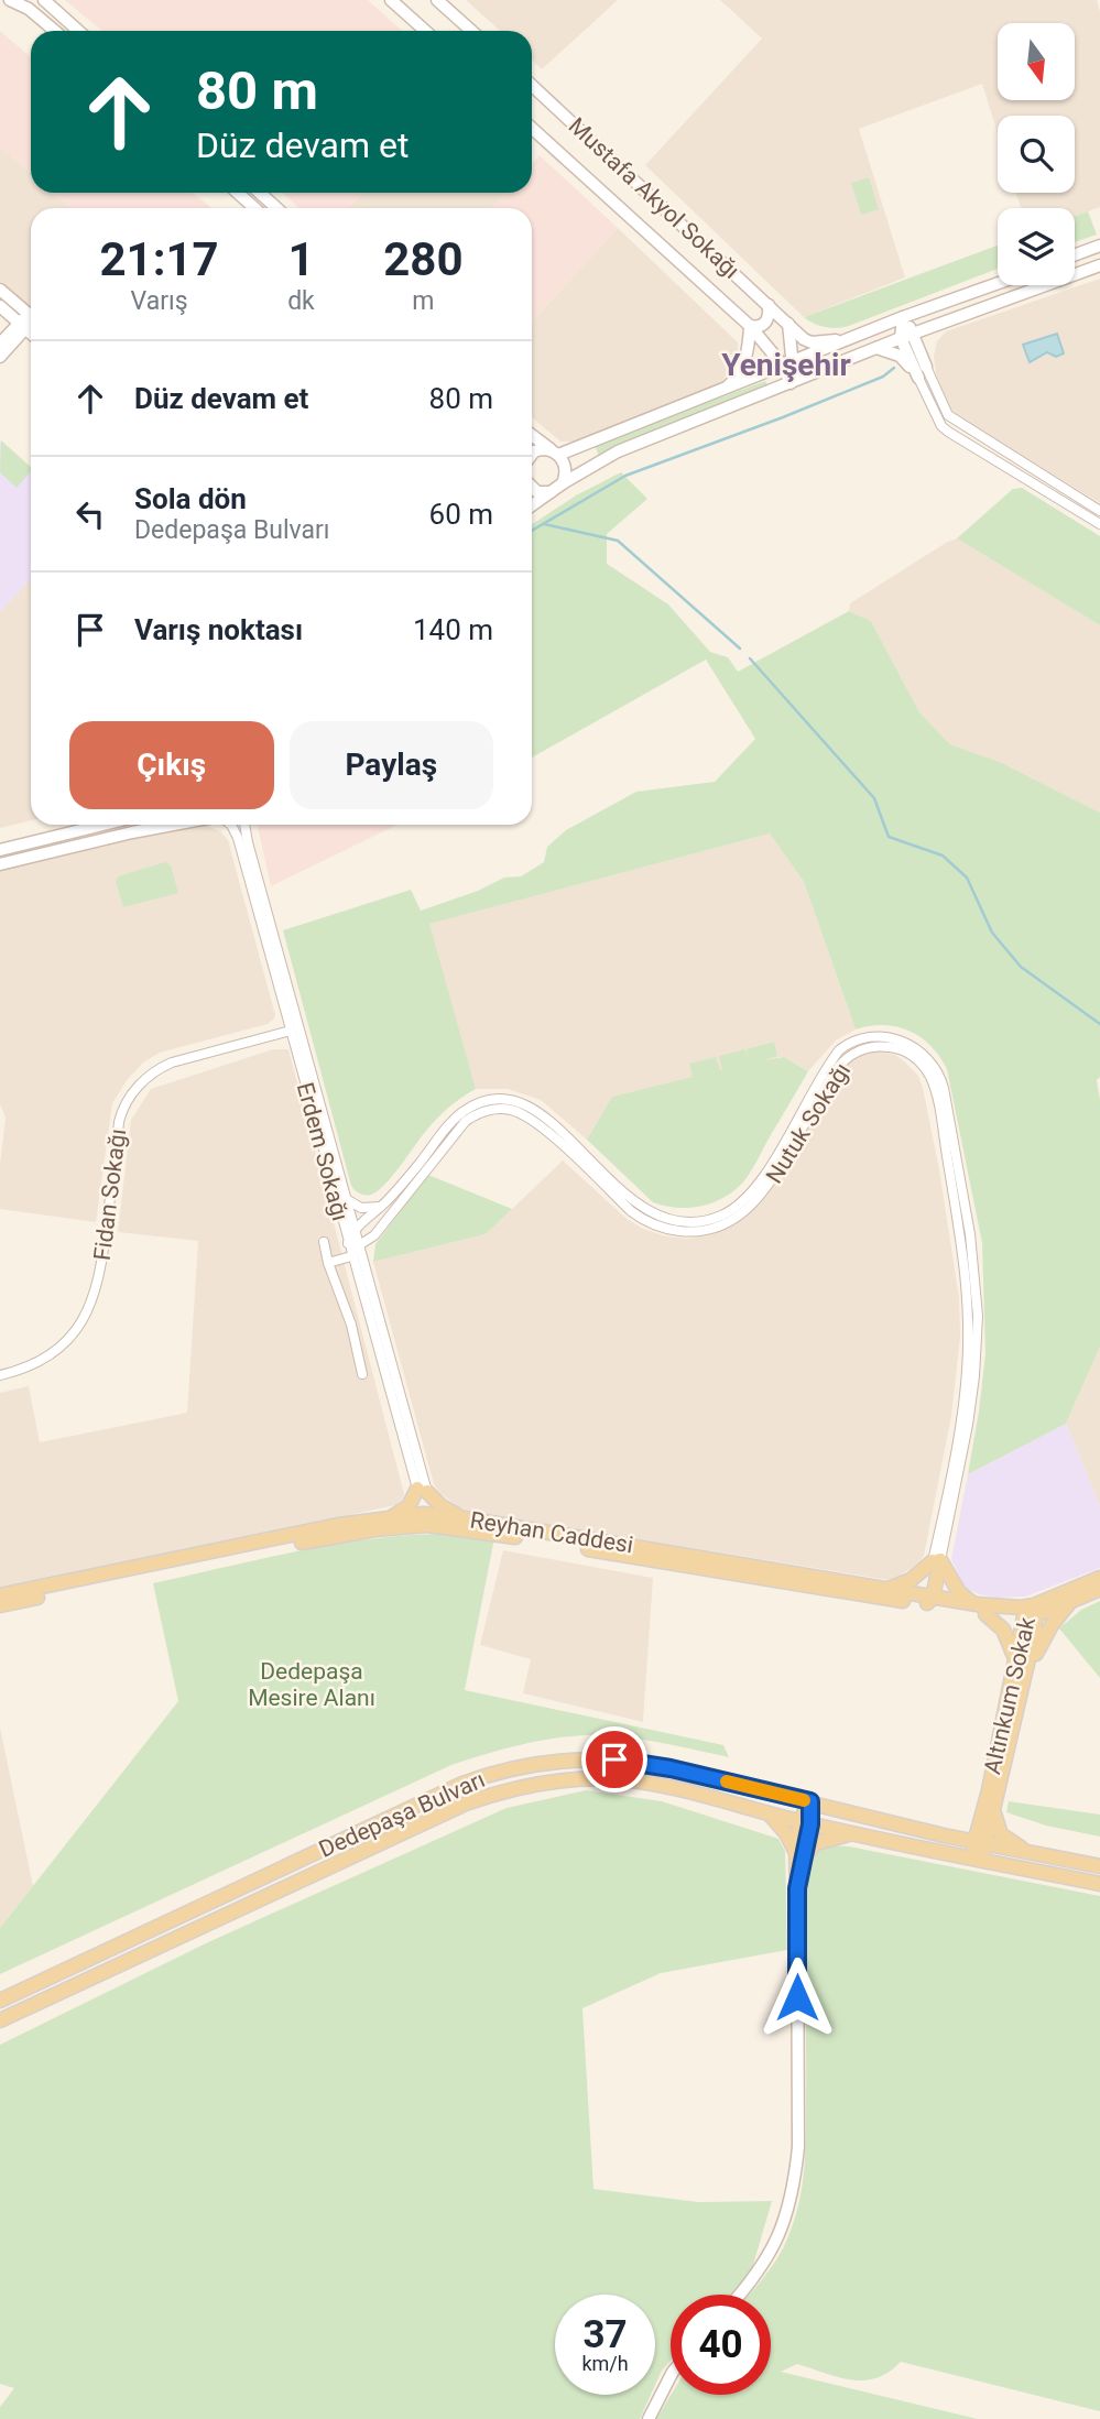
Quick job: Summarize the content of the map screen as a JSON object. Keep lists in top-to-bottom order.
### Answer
{
  "streets": {
    "main road": ["Reyhan Caddesi", "Altınkum Sokak", "Dedepaşa Bulvarı"],
    "street": [
      "Mustafa Akyol Sokağı",
      "Nutuk Sokağı",
      "Erdem Sokağı",
      "Fidan Sokağı"
    ]
  },
  "crossings": [
    ["Nutuk Sokağı", "Erdem Sokağı"],
    ["Erdem Sokağı", "Fidan Sokağı"],
    ["Altınkum Sokak", "Dedepaşa Bulvarı"]
  ],
  "districts": ["Yenişehir"],
  "parks": ["Dedepaşa Mesire Alanı"],
  "north": "bottom",
  "page": {
    "turn": ["80 m", "Düz devam et"],
    "eta": [
      "21:17",
      "Varış",
      "1",
      "dk",
      "280",
      "m"
    ],
    "list": [
      {
        "name": "Düz devam et",
        "value": "80 m"
      },
      {
        "name": "Sola dön",
        "note": "Dedepaşa Bulvarı",
        "value": "60 m"
      },
      {
        "name": "Varış noktası",
        "value": "140 m"
      }
    ],
    "buttons": ["Çıkış", "Paylaş"],
    "speed": "37 km/h",
    "limit": "40"
  }
}
